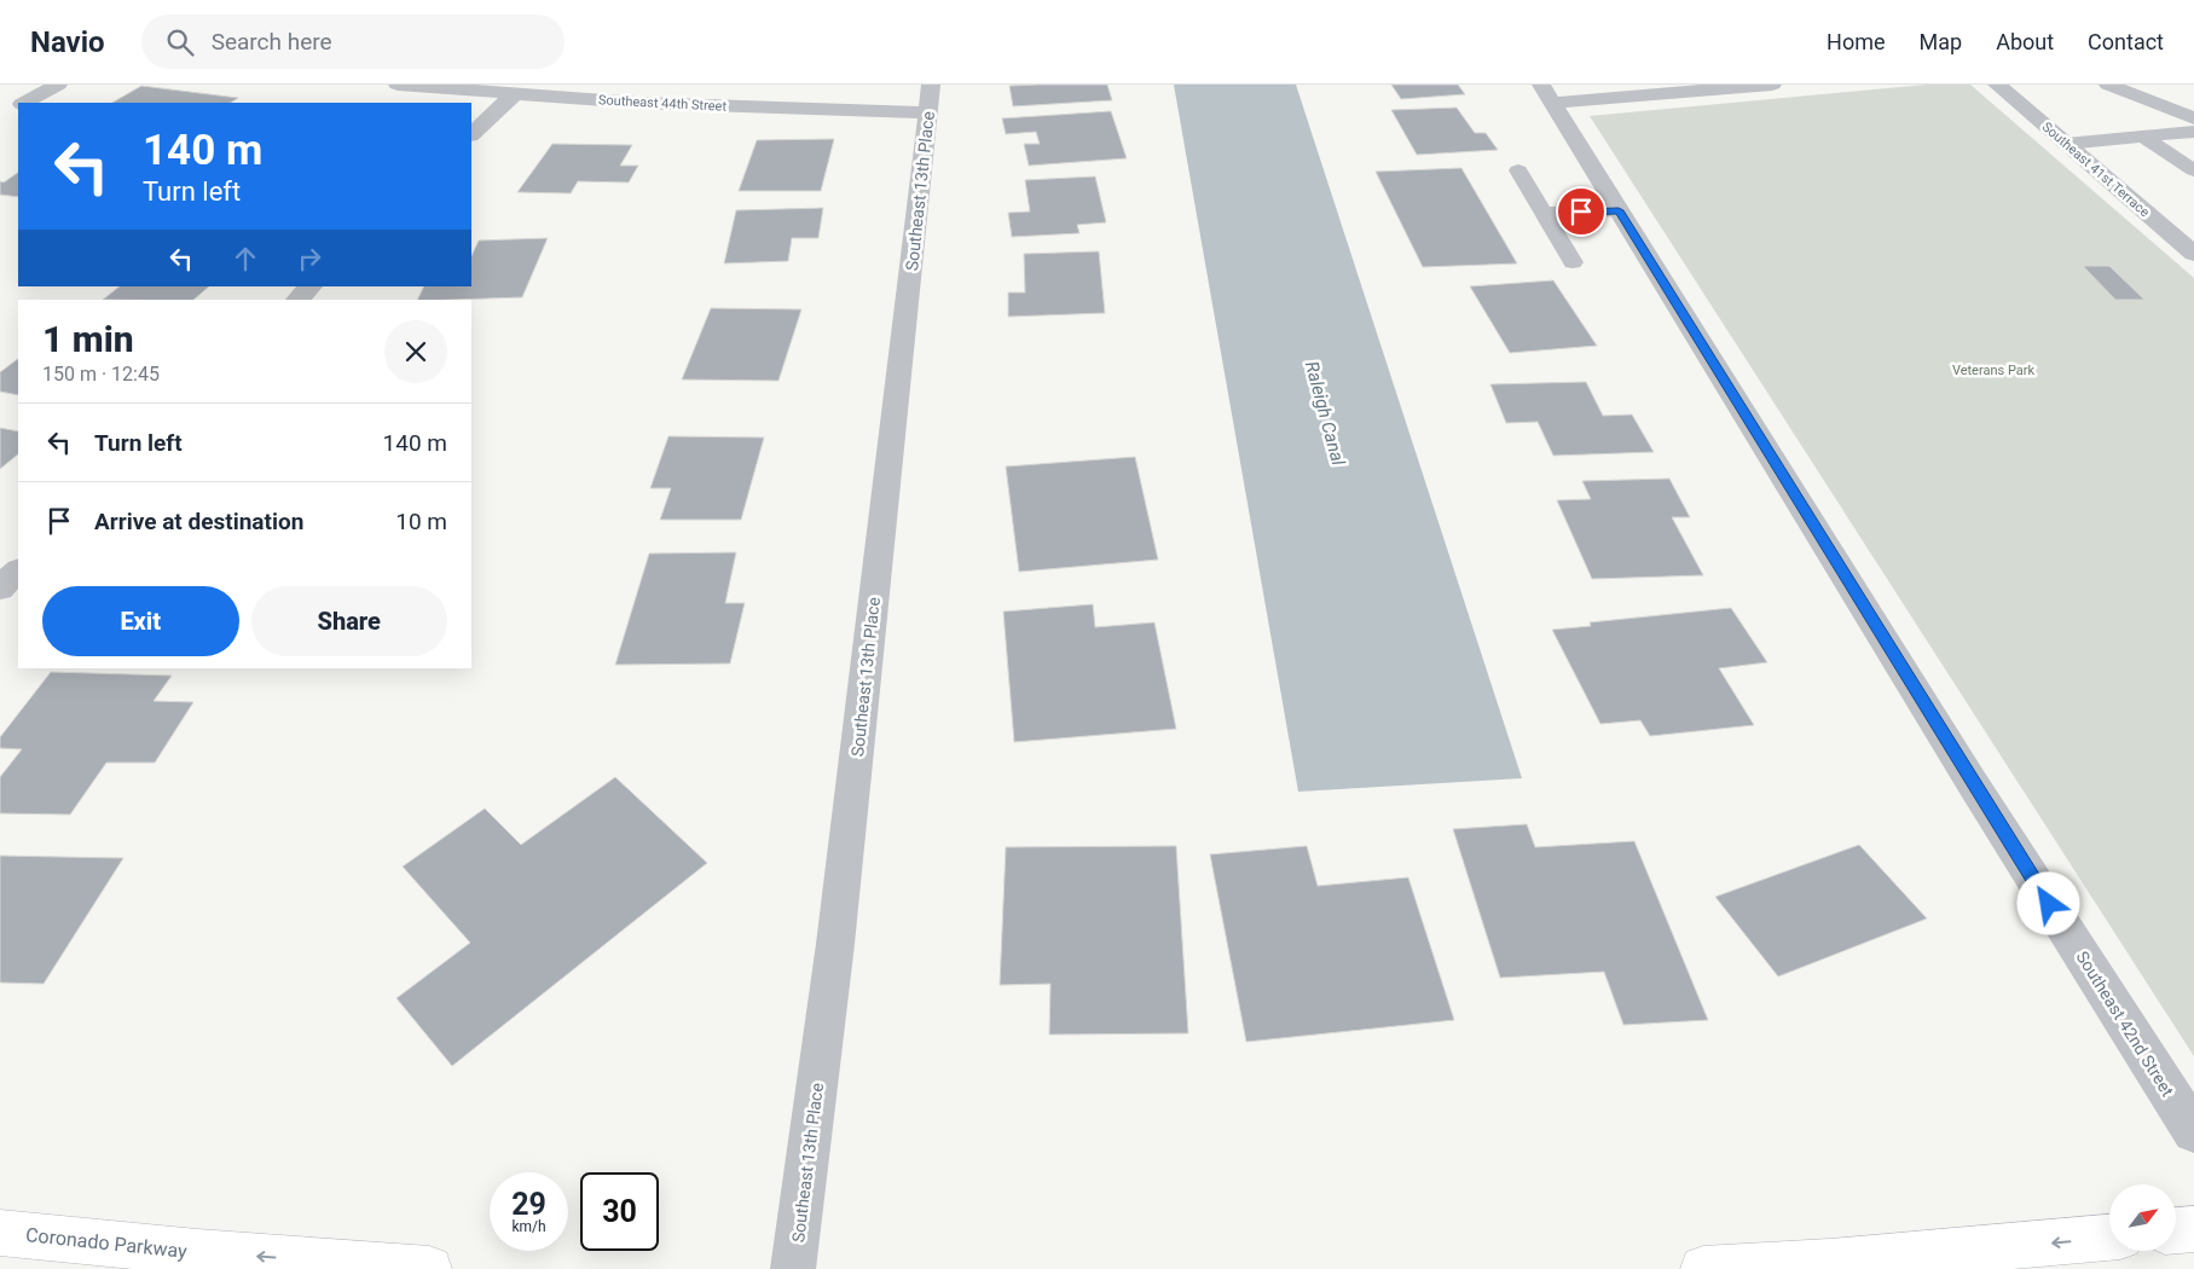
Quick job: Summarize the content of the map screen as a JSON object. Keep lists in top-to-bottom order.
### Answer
{
  "streets": {
    "street": [
      "Southeast 44th Street",
      "Southeast 41st Terrace",
      "Southeast 13th Place",
      "Southeast 42nd Street",
      "Coronado Parkway"
    ]
  },
  "crossings": [
    ["Southeast 44th Street", "Southeast 13th Place"]
  ],
  "one_way": ["Coronado Parkway"],
  "water": ["Raleigh Canal"],
  "parks": ["Veterans Park"],
  "north": "top right",
  "page": {
    "header": "Navio",
    "search": "Search here",
    "nav": [
      "Home",
      "Map",
      "About",
      "Contact"
    ],
    "turn": ["140 m", "Turn left"],
    "heading": ["1 min", "150 m · 12:45"],
    "list": [
      {
        "name": "Turn left",
        "value": "140 m"
      },
      {
        "name": "Arrive at destination",
        "value": "10 m"
      }
    ],
    "buttons": ["Exit", "Share"],
    "speed": "29 km/h",
    "limit": "30"
  }
}
